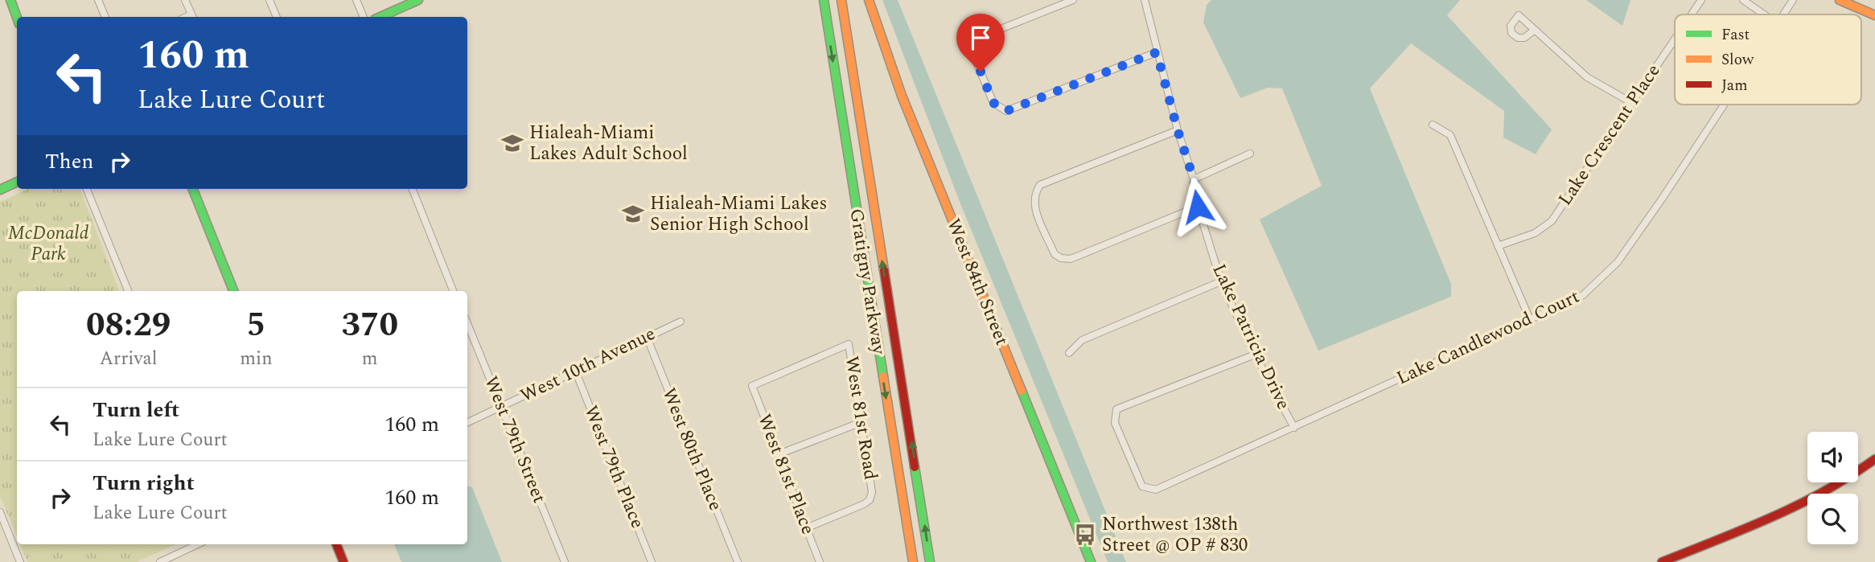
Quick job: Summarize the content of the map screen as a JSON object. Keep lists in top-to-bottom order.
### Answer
{
  "streets": {
    "main road": ["Gratigny Parkway", "West 84th Street"],
    "street": [
      "Lake Crescent Place",
      "Lake Patricia Drive",
      "Lake Candlewood Court",
      "West 10th Avenue",
      "West 81st Road",
      "West 79th Street",
      "West 80th Place",
      "West 79th Place",
      "West 81st Place"
    ]
  },
  "crossings": [
    ["Lake Patricia Drive", "Lake Candlewood Court"],
    ["West 10th Avenue", "West 79th Street"],
    ["West 10th Avenue", "West 80th Place"],
    ["West 10th Avenue", "West 79th Place"],
    ["West 81st Road", "West 81st Place"]
  ],
  "parks": ["McDonald Park"],
  "places": {
    "school or university": ["Hialeah-Miami Lakes Adult School", "Hialeah-Miami Lakes Senior High School"],
    "bus stop": ["Northwest 138th Street @ OP # 830"]
  },
  "legend": ["Fast", "Slow", "Jam"],
  "page": {
    "turn": ["160 m", "Lake Lure Court"],
    "then": "Then",
    "eta": [
      "08:29",
      "Arrival",
      "5",
      "min",
      "370",
      "m"
    ],
    "list": [
      {
        "name": "Turn left",
        "note": "Lake Lure Court",
        "value": "160 m"
      },
      {
        "name": "Turn right",
        "note": "Lake Lure Court",
        "value": "160 m"
      }
    ]
  }
}
